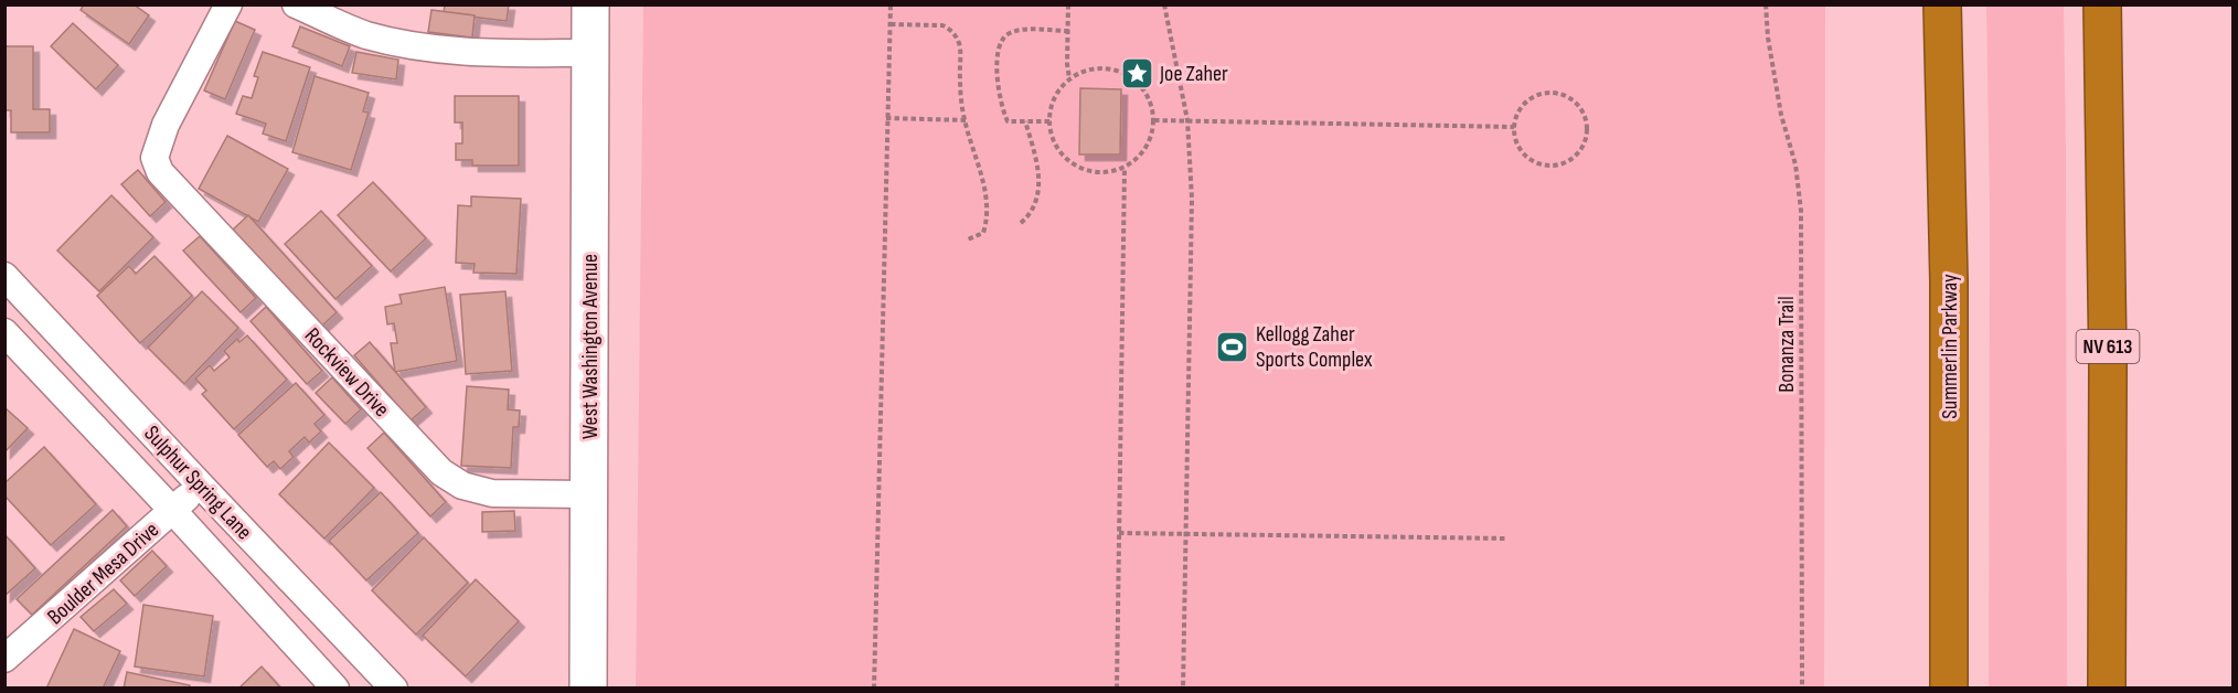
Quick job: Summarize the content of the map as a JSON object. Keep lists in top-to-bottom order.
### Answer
{
  "streets": {
    "highway": ["Summerlin Parkway", "NV 613"],
    "main road": ["West Washington Avenue"],
    "street": ["Rockview Drive", "Sulphur Spring Lane", "Boulder Mesa Drive"],
    "path": ["Bonanza Trail"]
  },
  "crossings": [
    ["West Washington Avenue", "Rockview Drive"],
    ["Sulphur Spring Lane", "Boulder Mesa Drive"]
  ],
  "places": {
    "place": ["Joe Zaher"],
    "sports": ["Kellogg Zaher Sports Complex"]
  }
}
